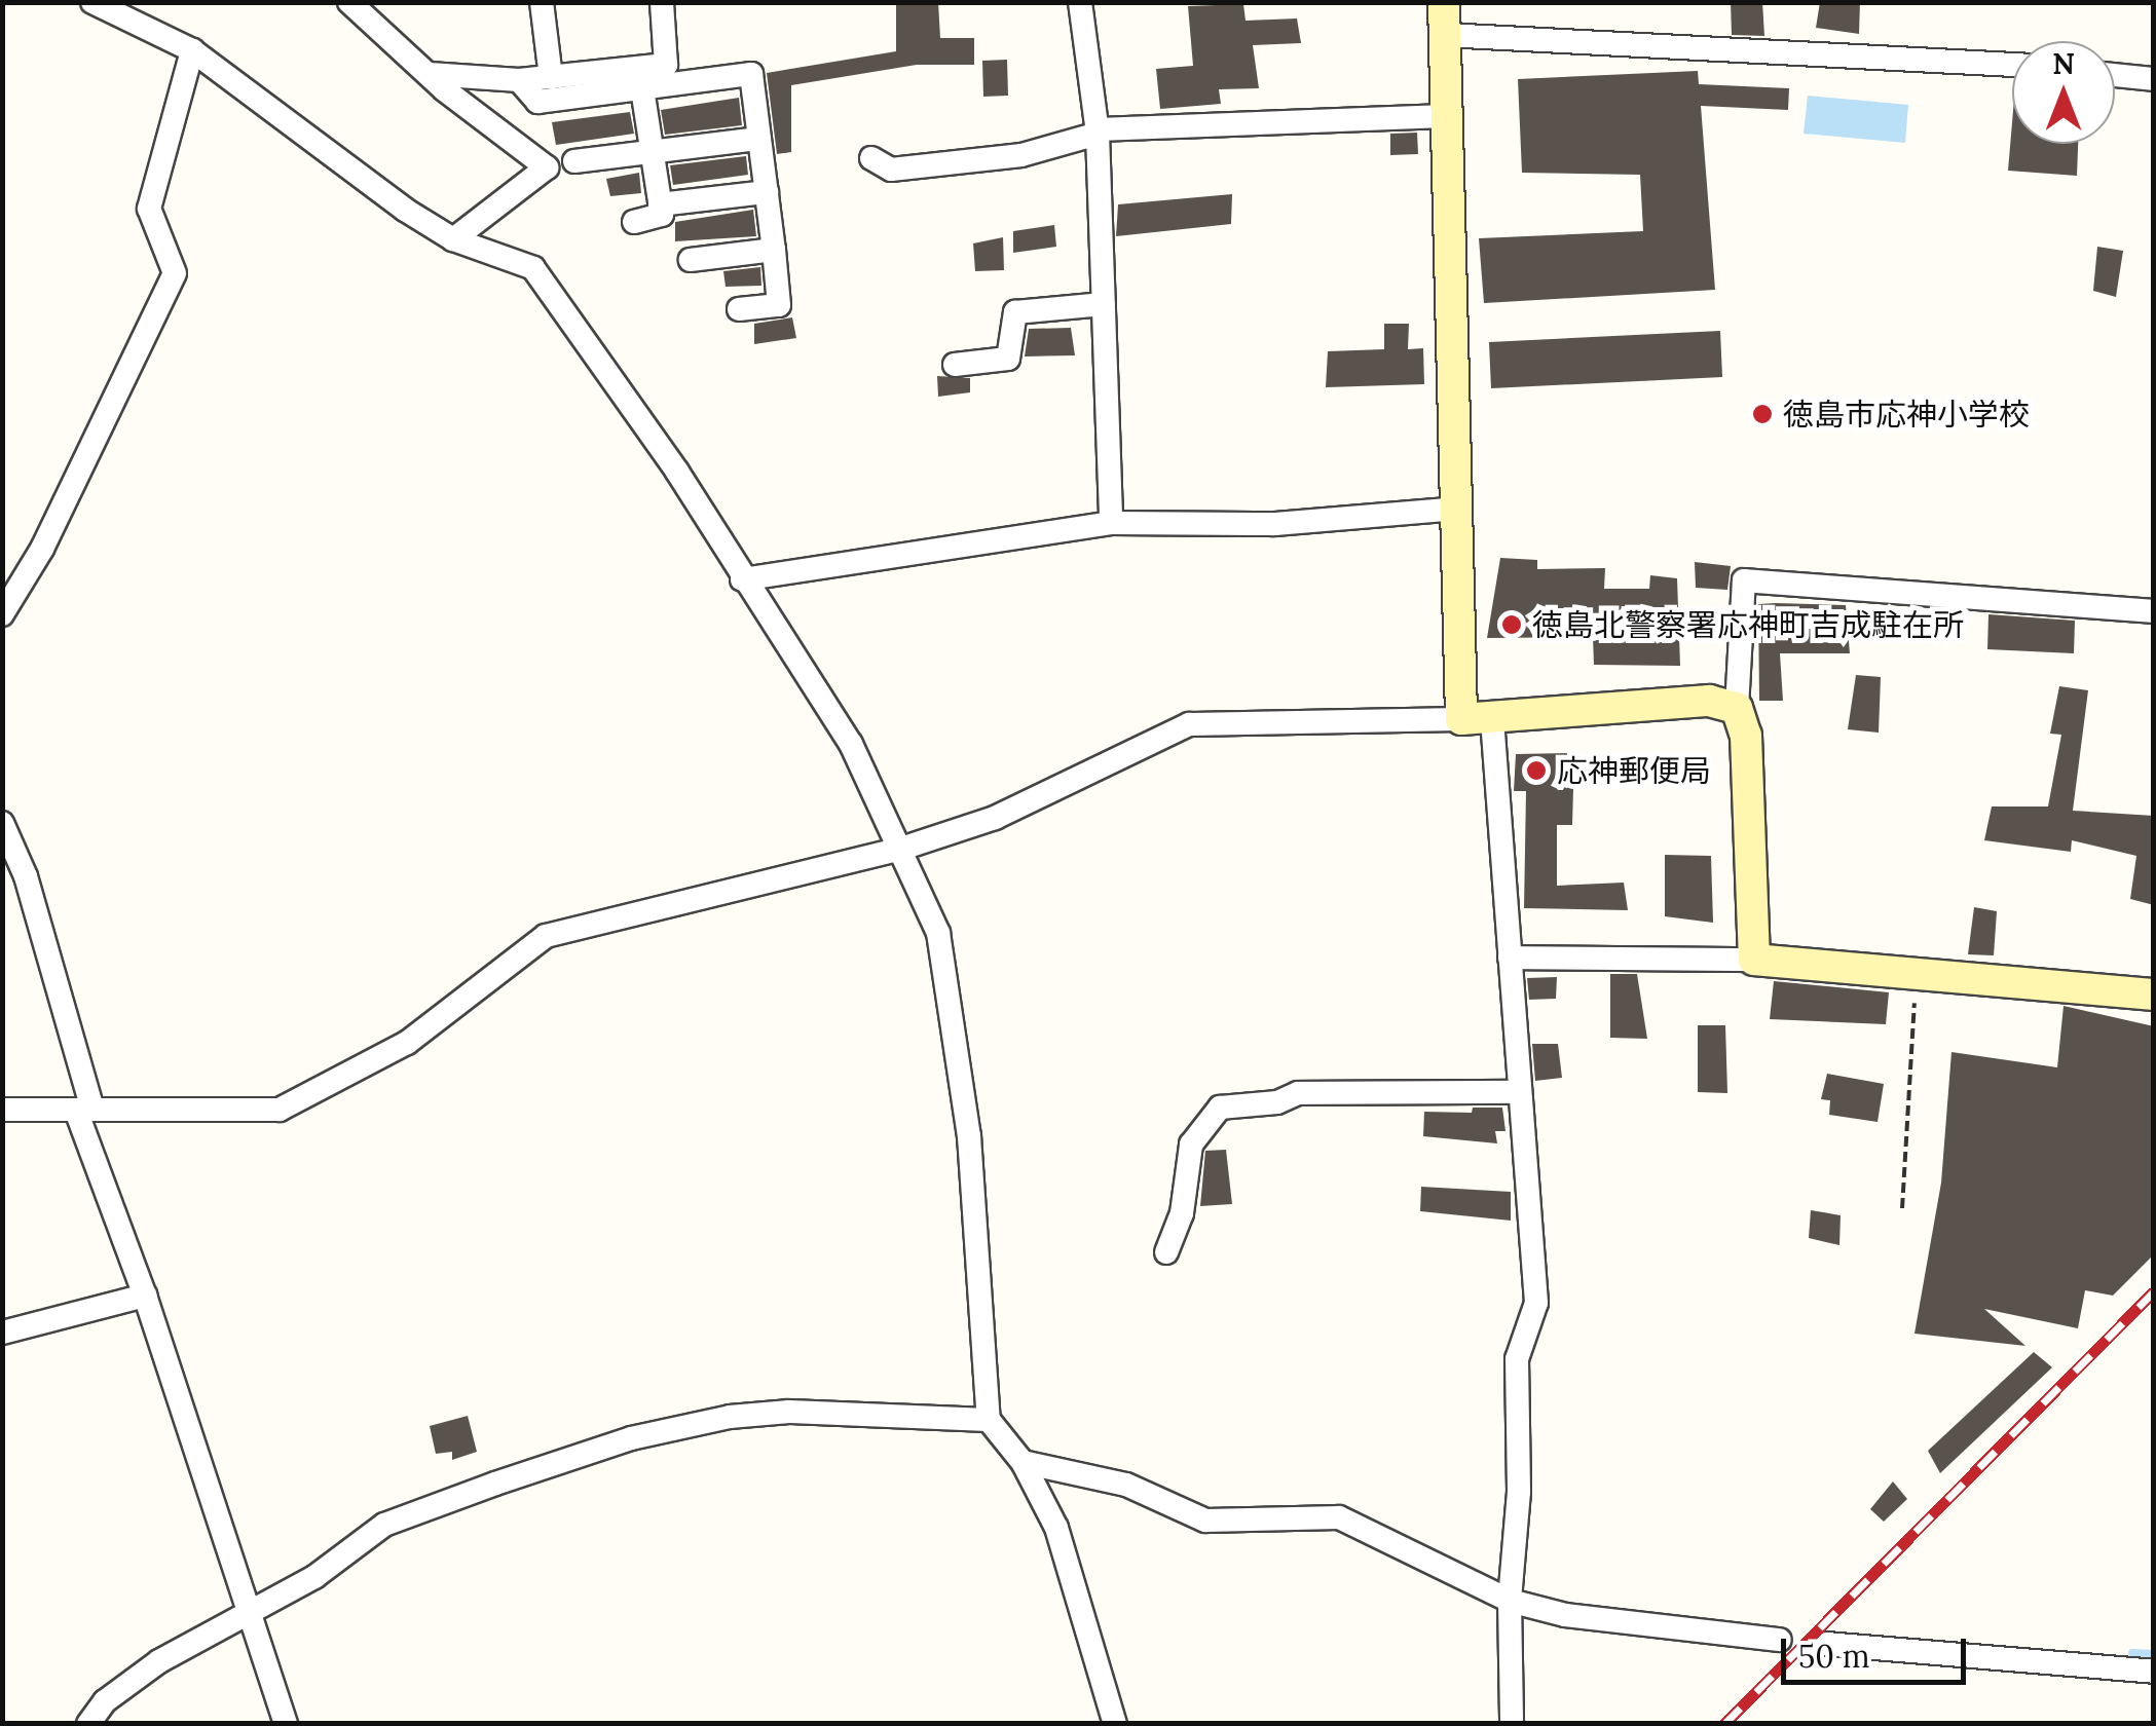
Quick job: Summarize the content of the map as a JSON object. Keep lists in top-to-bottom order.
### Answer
{
  "places": ["徳島市応神小学校", "徳島北警察署応神町吉成駐在所", "応神郵便局"],
  "scale_bar": "50 m",
  "north": "top"
}
